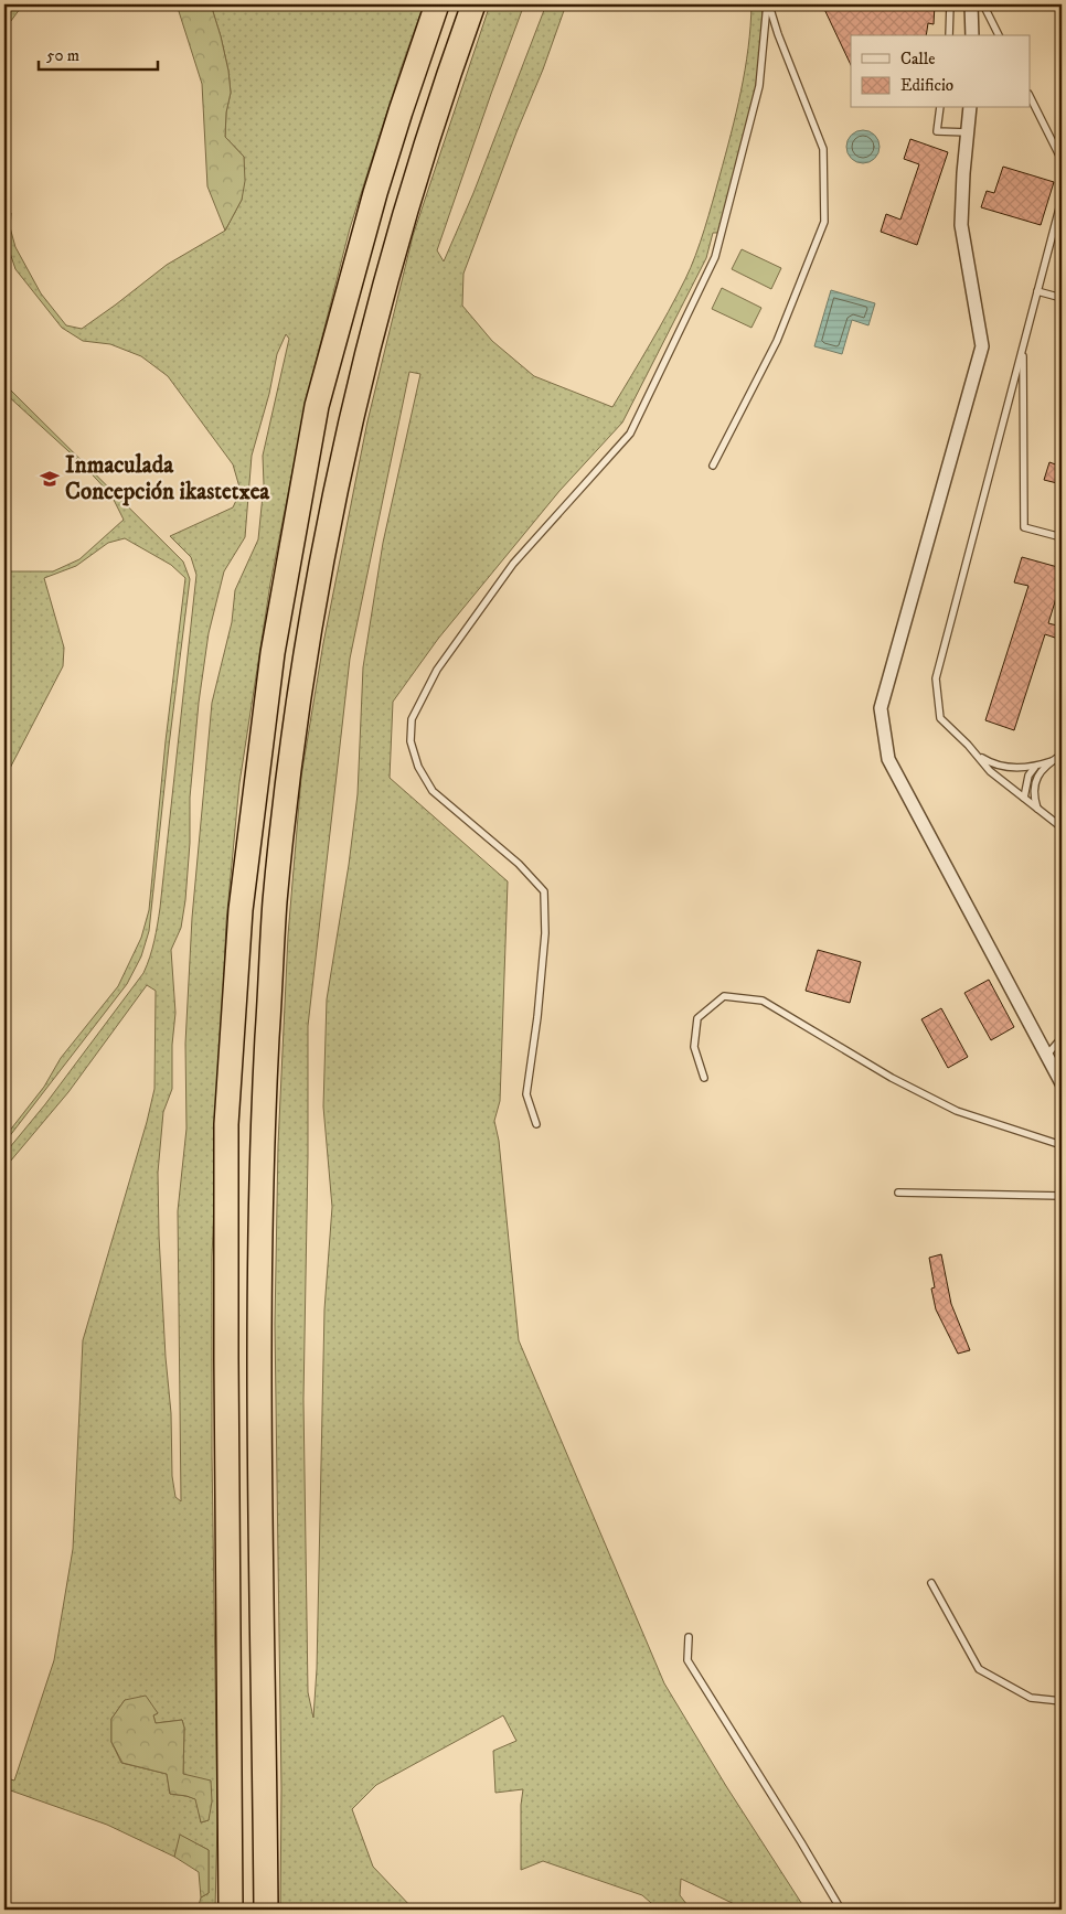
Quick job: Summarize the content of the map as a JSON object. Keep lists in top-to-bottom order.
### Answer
{
  "places": {
    "school or university": ["Inmaculada Concepción ikastetxea"]
  },
  "legend": ["Calle", "Edificio"],
  "scale_bar": "50 m"
}
